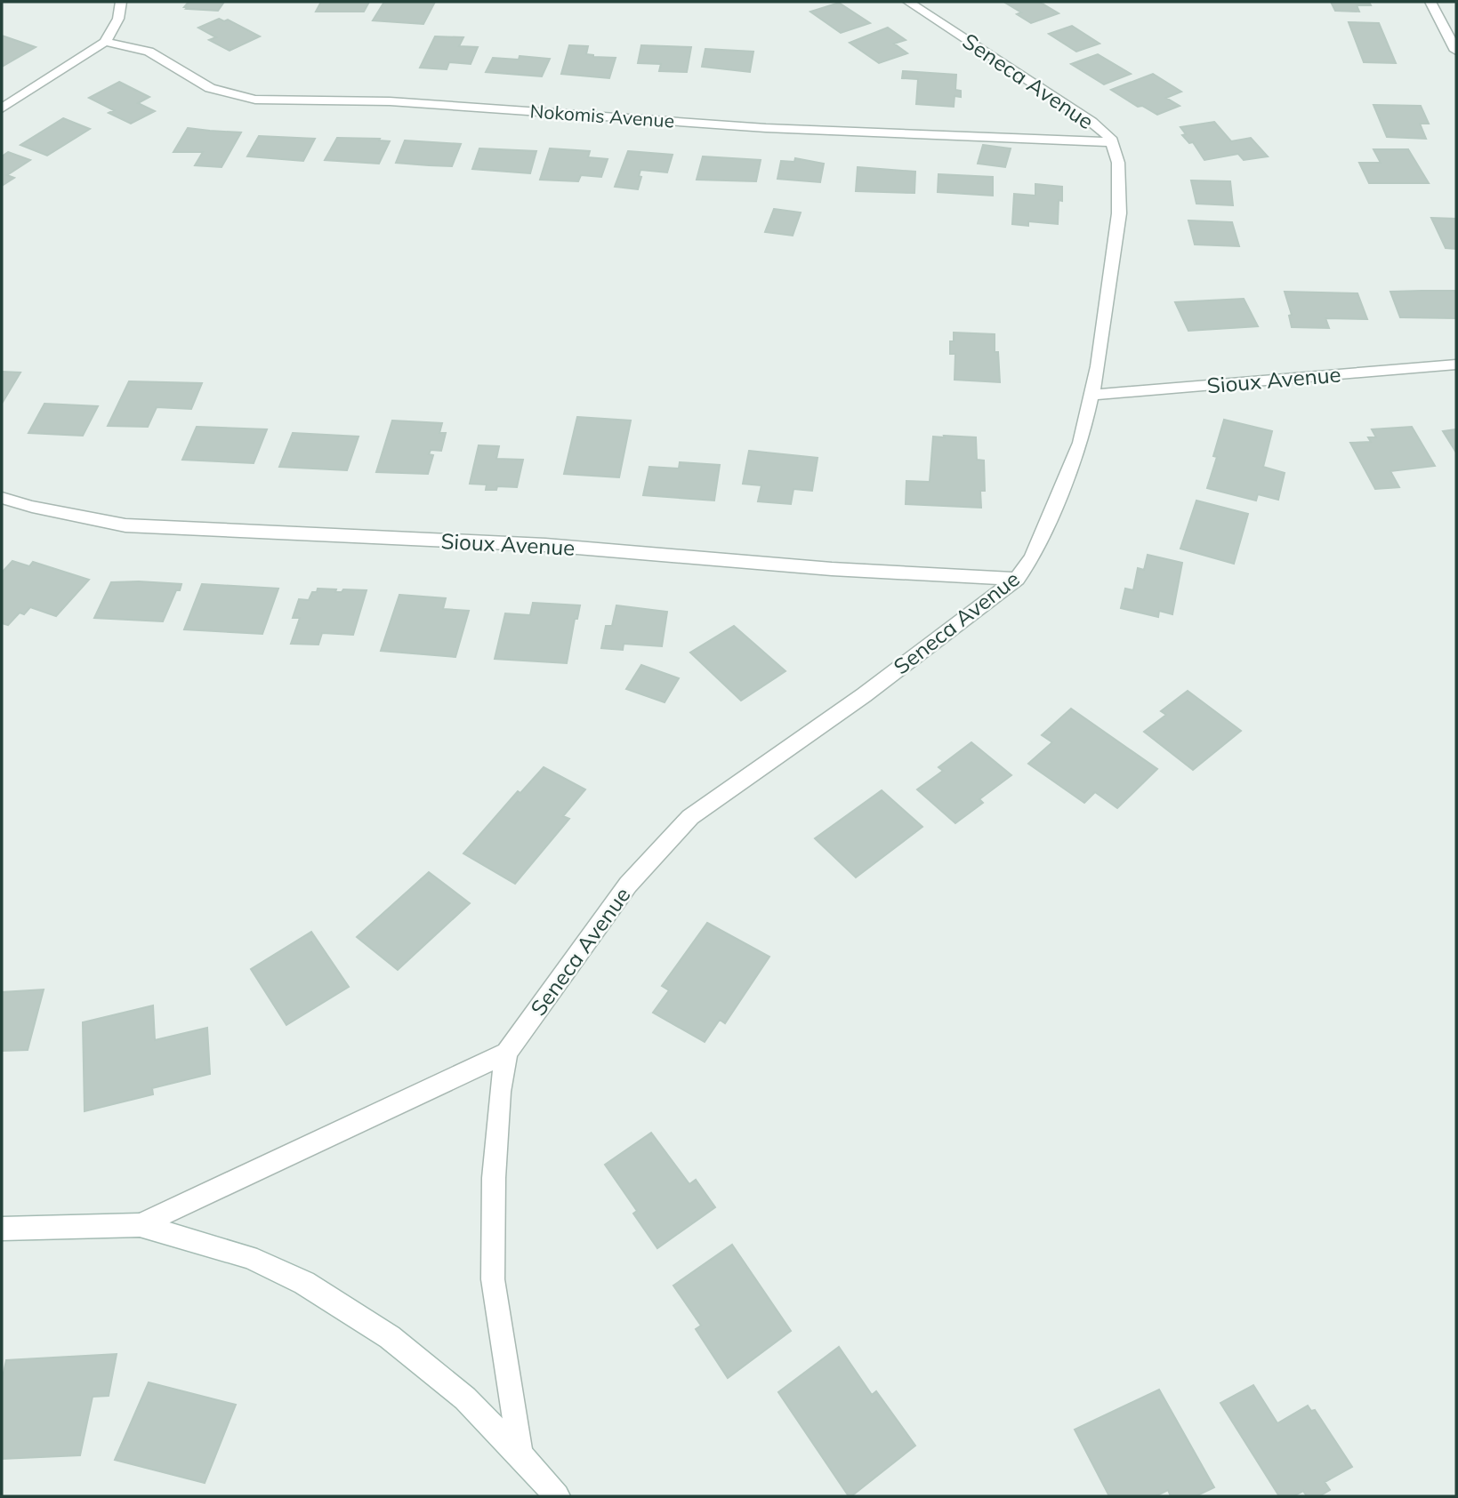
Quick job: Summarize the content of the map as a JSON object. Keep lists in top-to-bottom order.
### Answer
{
  "streets": {
    "street": ["Seneca Avenue", "Nokomis Avenue", "Sioux Avenue"]
  },
  "crossings": [
    ["Seneca Avenue", "Nokomis Avenue"],
    ["Seneca Avenue", "Sioux Avenue"]
  ]
}
